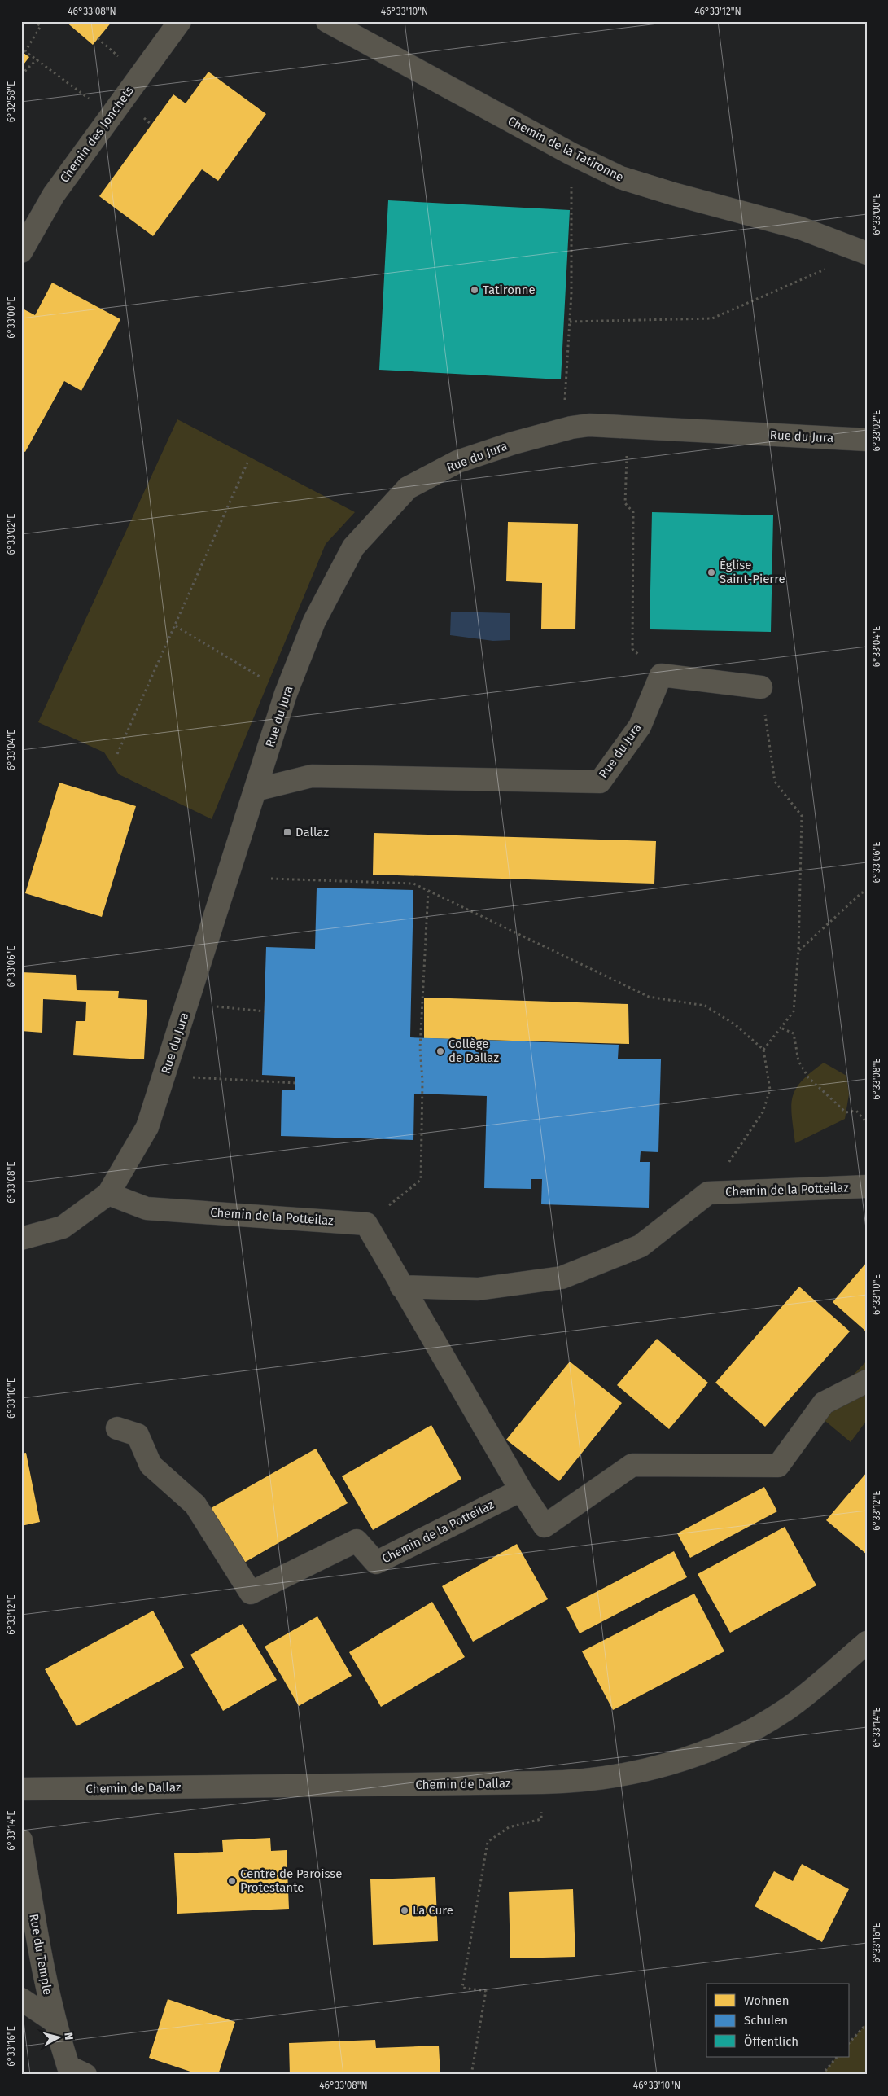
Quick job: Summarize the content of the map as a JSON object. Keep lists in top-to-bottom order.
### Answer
{
  "streets": {
    "street": [
      "Chemin des Jonchets",
      "Chemin de la Tatironne",
      "Rue du Jura",
      "Chemin de la Potteilaz",
      "Chemin de Dallaz",
      "Rue du Temple"
    ]
  },
  "crossings": [
    ["Rue du Jura", "Chemin de la Potteilaz"]
  ],
  "places": {
    "other": [
      "Tatironne",
      "Église Saint-Pierre",
      "Collège de Dallaz",
      "Centre de Paroisse Protestante",
      "La Cure"
    ],
    "transit": ["Dallaz"]
  },
  "legend": ["Wohnen", "Schulen", "Öffentlich"],
  "north": "right",
  "coordinates": [
    "46°33'08\"N",
    "46°33'10\"N",
    "46°33'12\"N",
    "6°32'58\"E",
    "6°33'00\"E",
    "6°33'02\"E",
    "6°33'04\"E",
    "6°33'06\"E",
    "6°33'08\"E",
    "6°33'10\"E",
    "6°33'12\"E",
    "6°33'14\"E",
    "6°33'16\"E"
  ]
}
